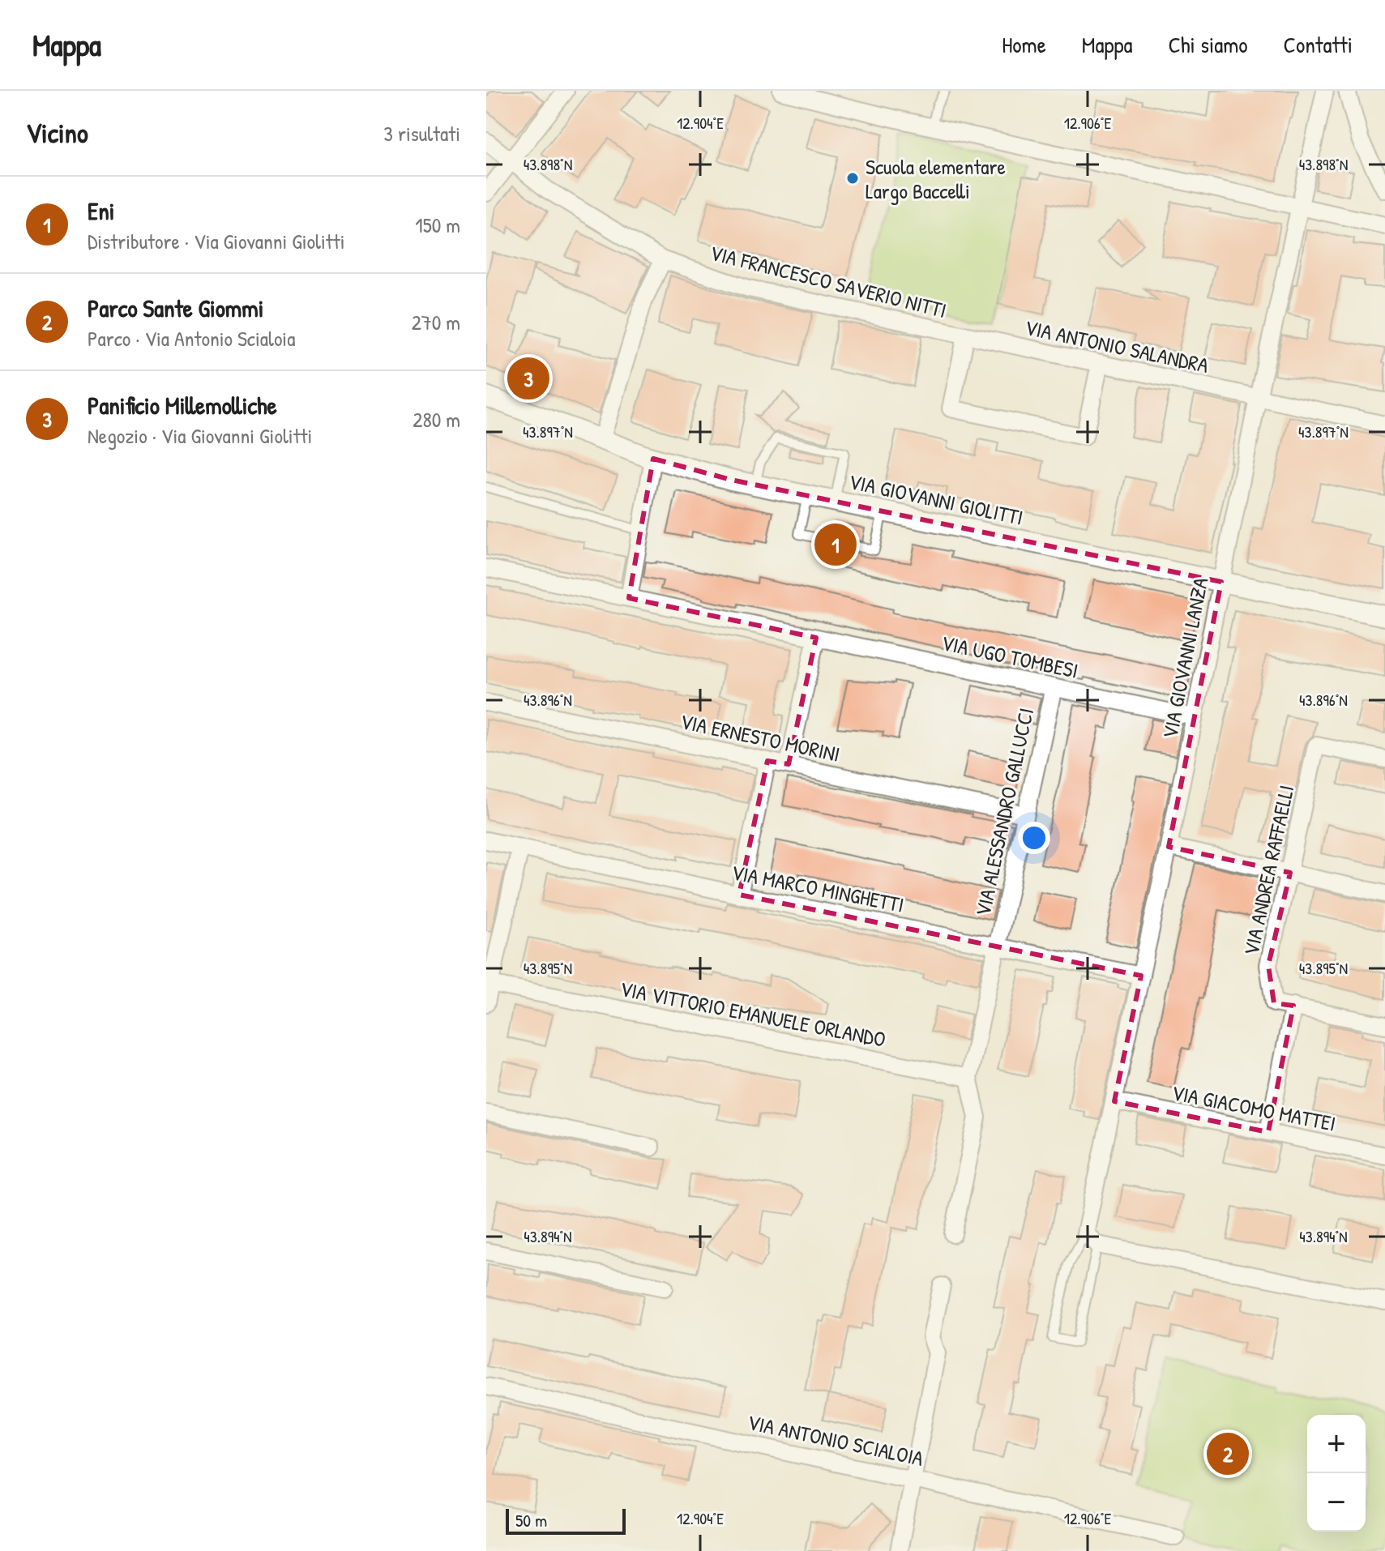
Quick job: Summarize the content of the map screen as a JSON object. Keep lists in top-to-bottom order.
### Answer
{
  "streets": {
    "street": [
      "VIA FRANCESCO SAVERIO NITTI",
      "VIA ANTONIO SALANDRA",
      "VIA GIOVANNI GIOLITTI",
      "VIA UGO TOMBESI",
      "VIA GIOVANNI LANZA",
      "VIA ERNESTO MORINI",
      "VIA ALESSANDRO GALLUCCI",
      "VIA ANDREA RAFFAELLI",
      "VIA MARCO MINGHETTI",
      "VIA VITTORIO EMANUELE ORLANDO",
      "VIA GIACOMO MATTEI",
      "VIA ANTONIO SCIALOIA"
    ]
  },
  "crossings": [
    ["VIA FRANCESCO SAVERIO NITTI", "VIA ANTONIO SALANDRA"],
    ["VIA ANTONIO SALANDRA", "VIA GIOVANNI LANZA"],
    ["VIA GIOVANNI GIOLITTI", "VIA GIOVANNI LANZA"],
    ["VIA UGO TOMBESI", "VIA GIOVANNI LANZA"],
    ["VIA UGO TOMBESI", "VIA ALESSANDRO GALLUCCI"],
    ["VIA GIOVANNI LANZA", "VIA MARCO MINGHETTI"],
    ["VIA GIOVANNI LANZA", "VIA GIACOMO MATTEI"],
    ["VIA ERNESTO MORINI", "VIA ALESSANDRO GALLUCCI"],
    ["VIA ALESSANDRO GALLUCCI", "VIA MARCO MINGHETTI"],
    ["VIA ALESSANDRO GALLUCCI", "VIA VITTORIO EMANUELE ORLANDO"]
  ],
  "places": ["Scuola elementare Largo Baccelli"],
  "scale_bar": "50 m",
  "page": {
    "header": "Mappa",
    "nav": [
      "Home",
      "Mappa",
      "Chi siamo",
      "Contatti"
    ],
    "heading": ["Vicino", "3 risultati"],
    "list": [
      {
        "mark": "1",
        "name": "Eni",
        "note": "Distributore · Via Giovanni Giolitti",
        "value": "150 m"
      },
      {
        "mark": "2",
        "name": "Parco Sante Giommi",
        "note": "Parco · Via Antonio Scialoia",
        "value": "270 m"
      },
      {
        "mark": "3",
        "name": "Panificio Millemolliche",
        "note": "Negozio · Via Giovanni Giolitti",
        "value": "280 m"
      }
    ],
    "pins": ["3", "1", "2"],
    "map_buttons": ["+", "−"],
    "scale": "50 m"
  },
  "coordinates": [
    "12.904°E",
    "12.906°E",
    "43.898°N",
    "43.897°N",
    "43.896°N",
    "43.895°N",
    "43.894°N"
  ]
}
